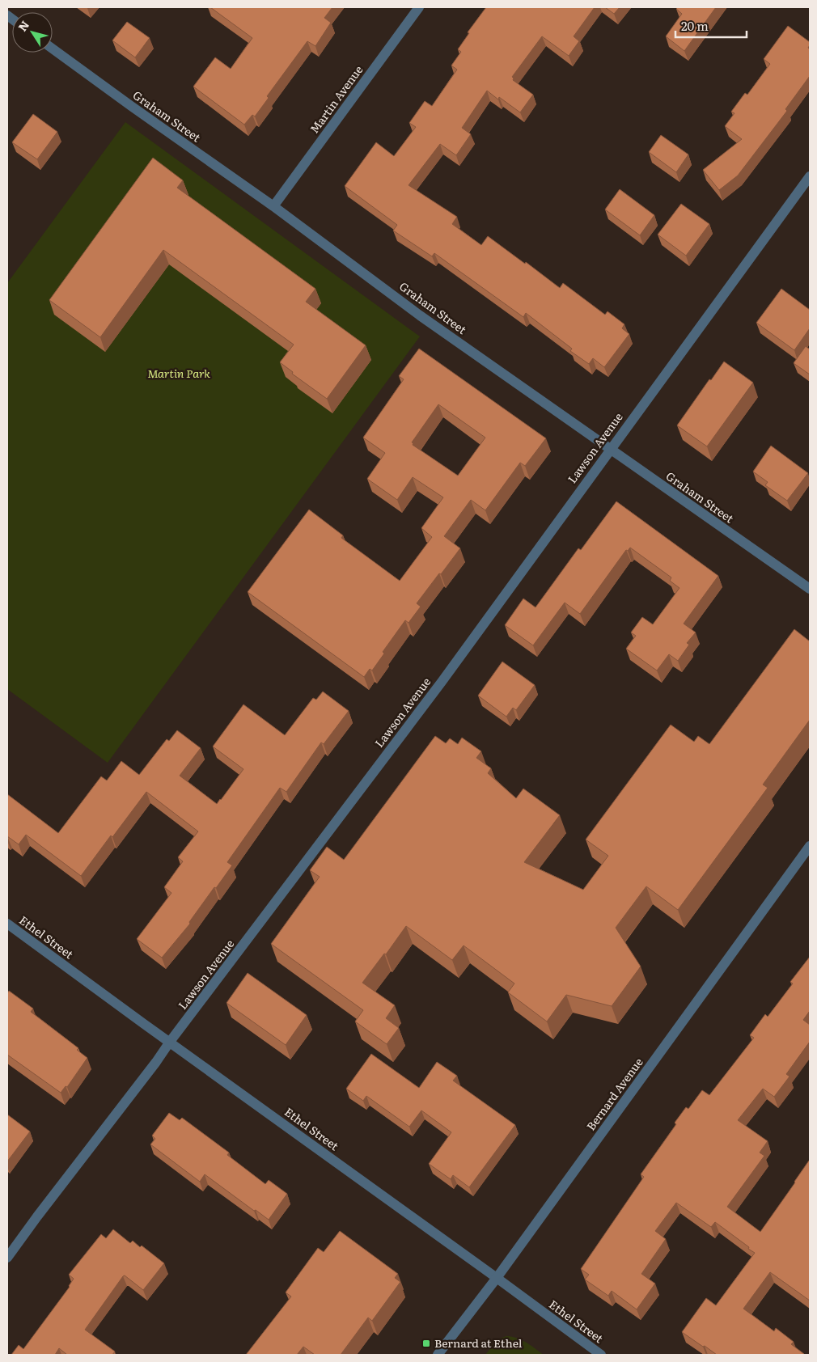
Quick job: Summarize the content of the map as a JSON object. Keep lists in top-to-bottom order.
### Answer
{
  "streets": {
    "street": [
      "Martin Avenue",
      "Graham Street",
      "Lawson Avenue",
      "Ethel Street",
      "Bernard Avenue"
    ]
  },
  "crossings": [
    ["Martin Avenue", "Graham Street"],
    ["Graham Street", "Lawson Avenue"],
    ["Lawson Avenue", "Ethel Street"],
    ["Ethel Street", "Bernard Avenue"]
  ],
  "parks": ["Martin Park"],
  "places": {
    "transit": ["Bernard at Ethel"]
  },
  "scale_bar": "20 m",
  "north": "top left"
}
